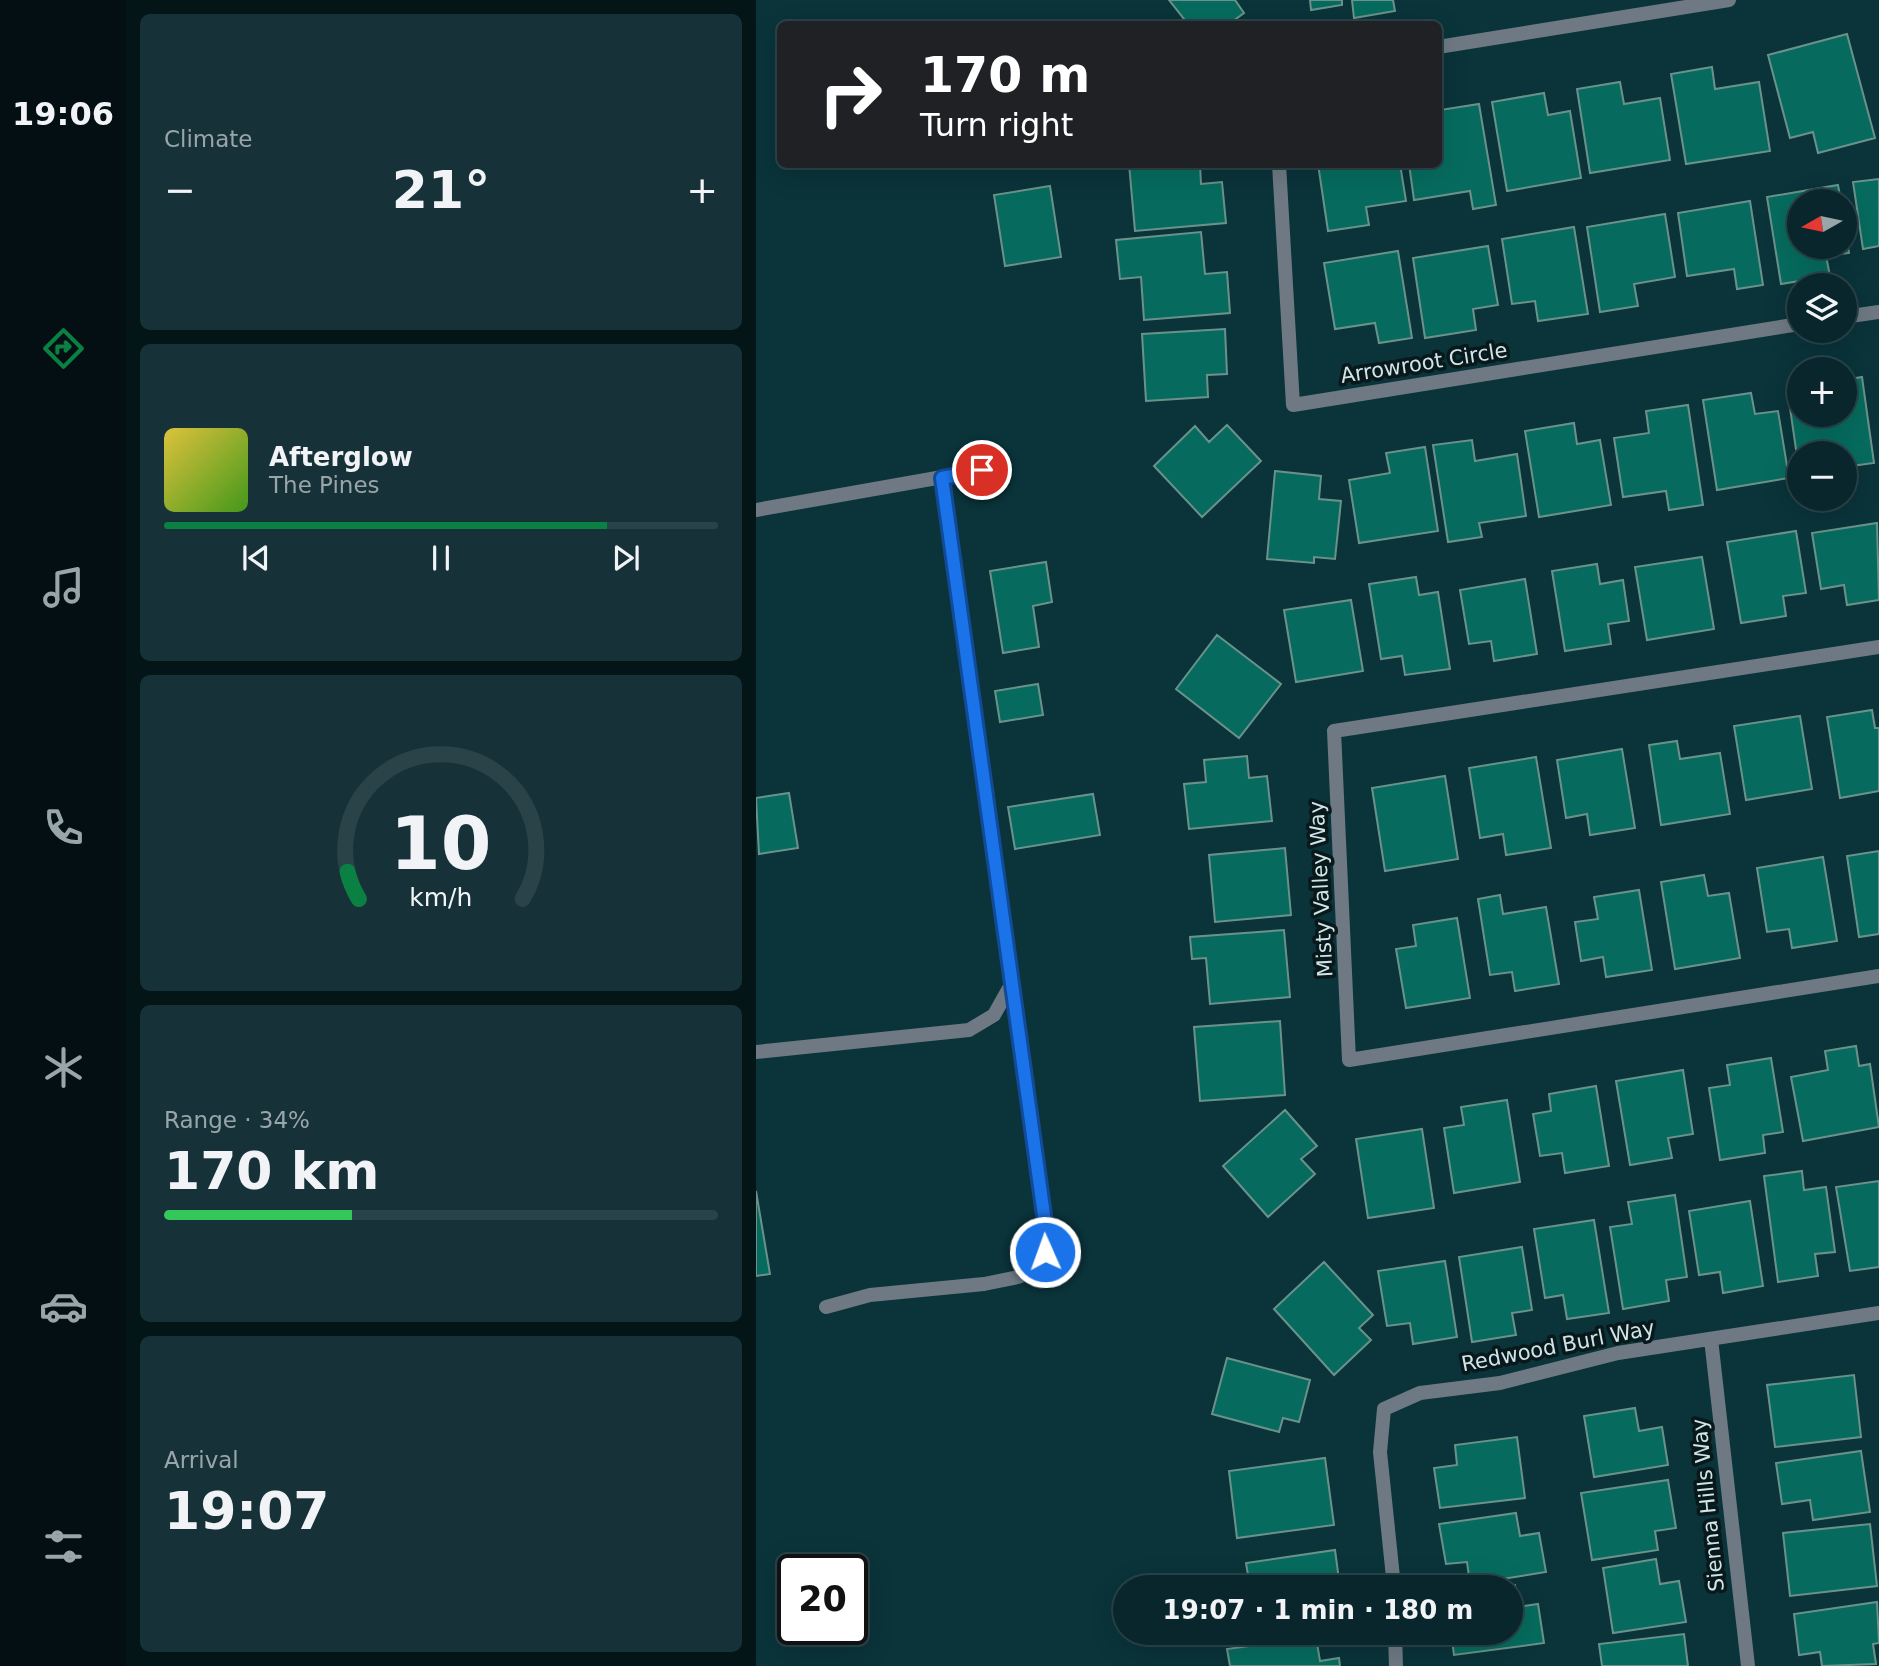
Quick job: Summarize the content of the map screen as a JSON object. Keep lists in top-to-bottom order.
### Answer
{
  "streets": {
    "street": [
      "Arrowroot Circle",
      "Misty Valley Way",
      "Redwood Burl Way",
      "Sienna Hills Way"
    ]
  },
  "crossings": [
    ["Redwood Burl Way", "Sienna Hills Way"]
  ],
  "north": "left",
  "page": {
    "tabs": "19:06",
    "tile": [
      "Climate",
      ["Range · 34%", "170 km"],
      ["Arrival", "19:07"]
    ],
    "turn": ["170 m", "Turn right"],
    "heat": ["−", "21°", "+"],
    "map_buttons": ["+", "−"],
    "song": ["Afterglow", "The Pines"],
    "limit": "20",
    "trip": "19:07 · 1 min · 180 m",
    "gauge": ["10", "km/h"]
  }
}
